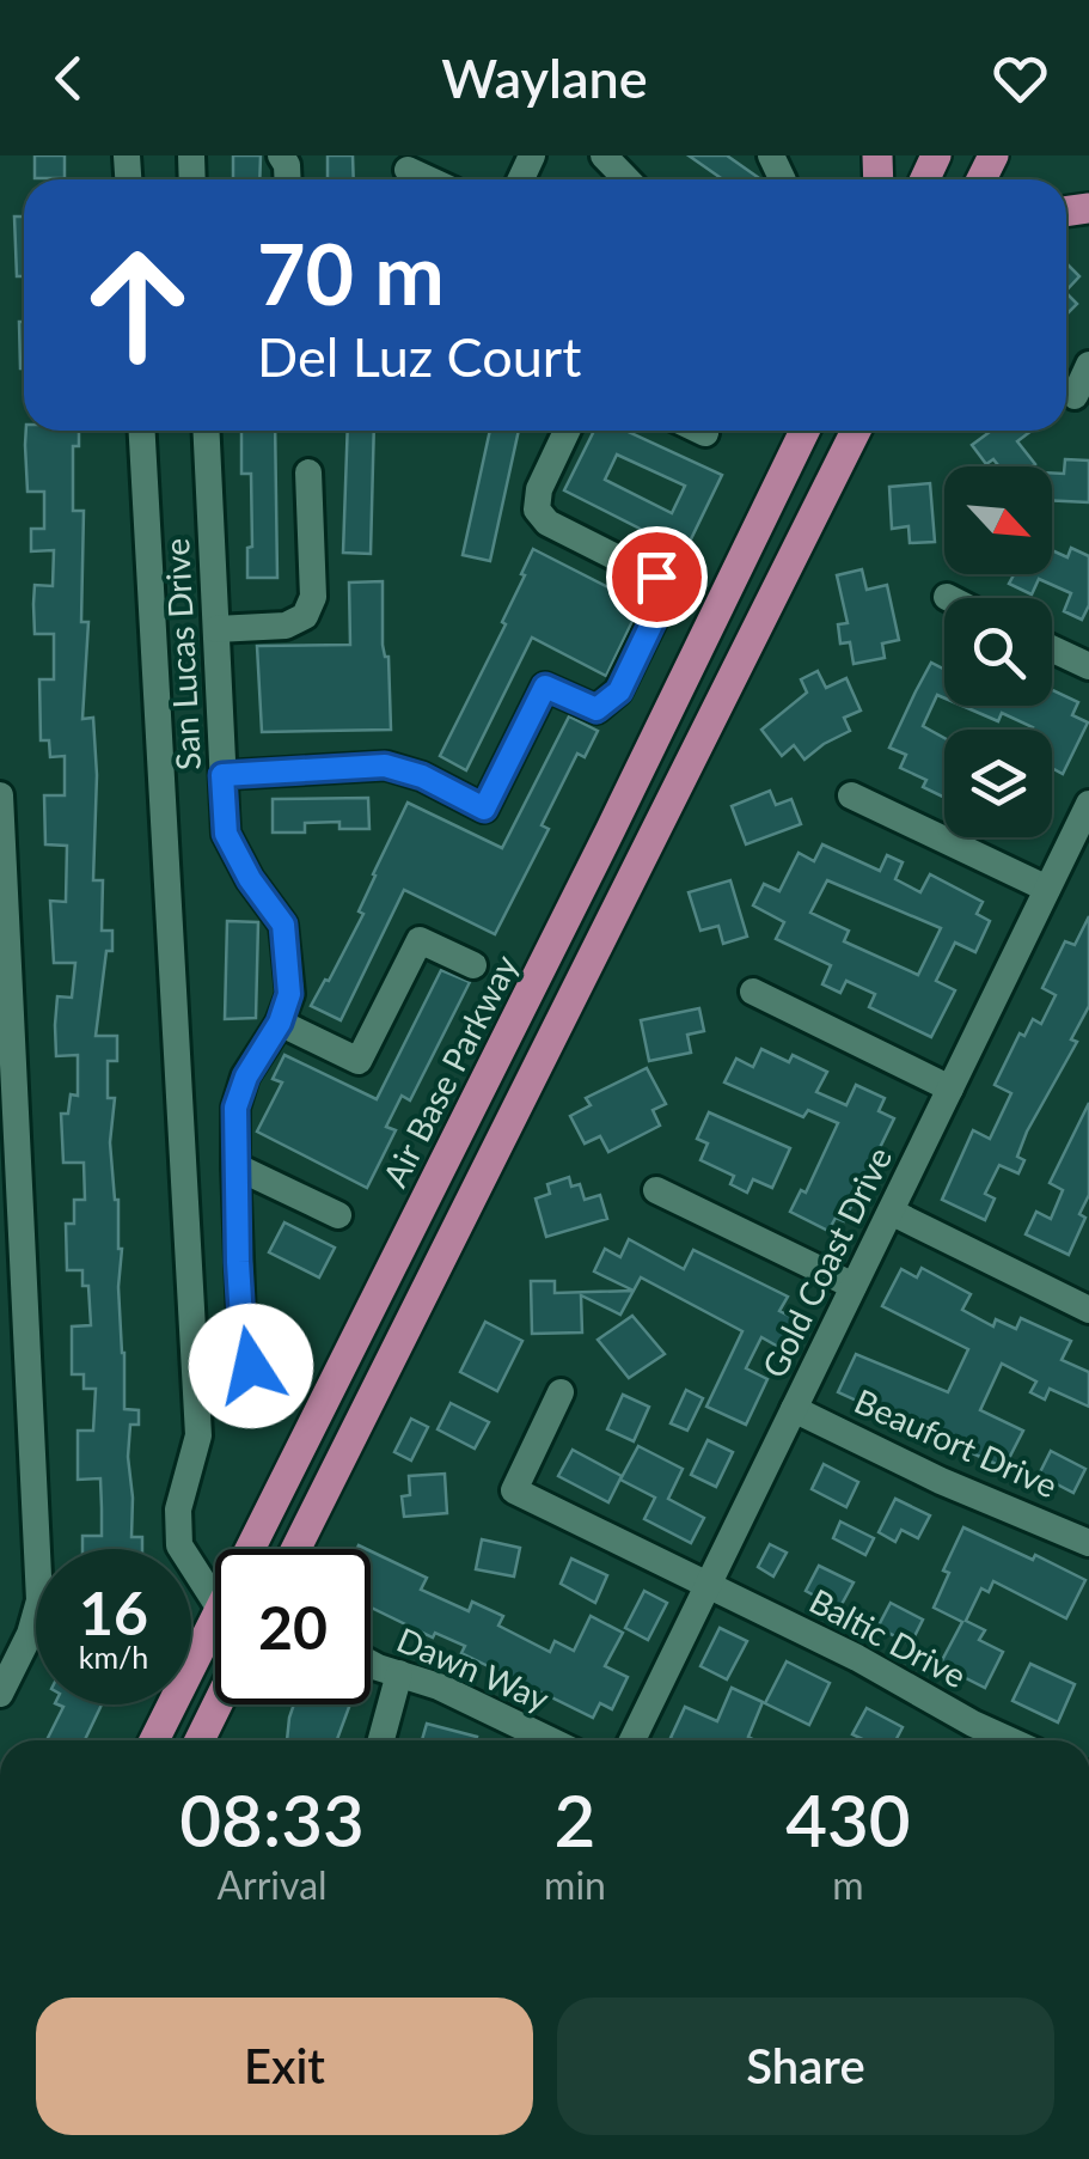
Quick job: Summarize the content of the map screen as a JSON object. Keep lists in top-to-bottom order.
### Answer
{
  "streets": {
    "main road": ["Air Base Parkway"],
    "street": [
      "San Lucas Drive",
      "Gold Coast Drive",
      "Beaufort Drive",
      "Baltic Drive",
      "Dawn Way"
    ]
  },
  "crossings": [
    ["Gold Coast Drive", "Beaufort Drive"],
    ["Gold Coast Drive", "Baltic Drive"]
  ],
  "north": "bottom right",
  "page": {
    "header": "Waylane",
    "turn": ["70 m", "Del Luz Court"],
    "speed": "16 km/h",
    "limit": "20",
    "eta": [
      "08:33",
      "Arrival",
      "2",
      "min",
      "430",
      "m"
    ],
    "buttons": ["Exit", "Share"]
  }
}
